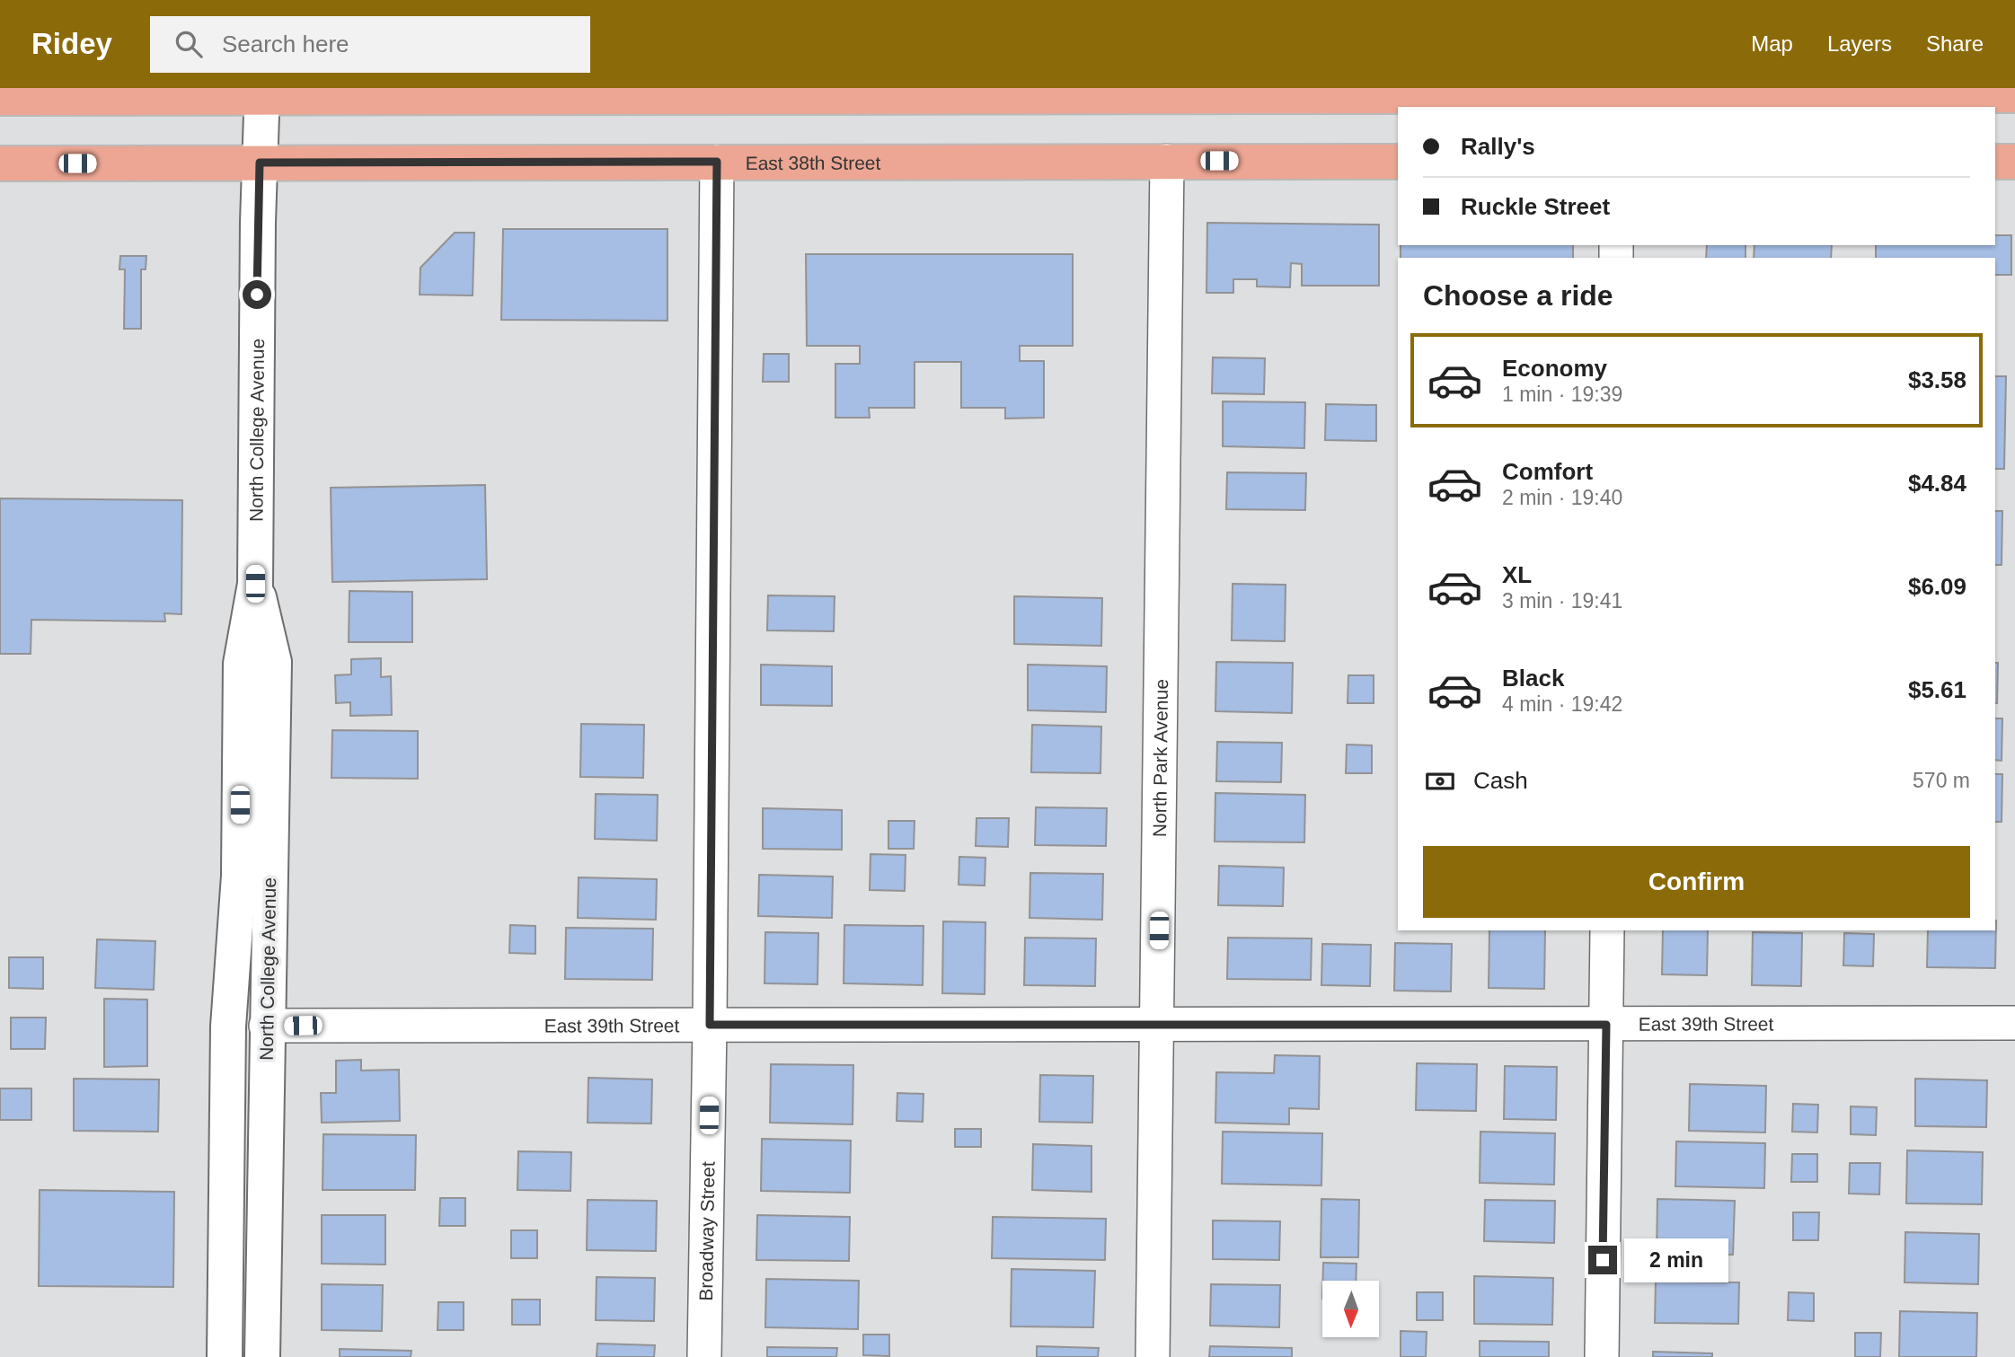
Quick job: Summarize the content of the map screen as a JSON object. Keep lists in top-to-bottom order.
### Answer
{
  "streets": {
    "main road": ["East 38th Street", "North College Avenue"],
    "street": ["North Park Avenue", "East 39th Street", "Broadway Street"]
  },
  "crossings": [
    ["East 38th Street", "North College Avenue"],
    ["East 38th Street", "North Park Avenue"],
    ["East 38th Street", "Broadway Street"],
    ["North College Avenue", "East 39th Street"],
    ["North Park Avenue", "East 39th Street"],
    ["East 39th Street", "Broadway Street"]
  ],
  "north": "bottom",
  "page": {
    "header": "Ridey",
    "search": "Search here",
    "nav": ["Map", "Layers", "Share"],
    "banner": ["Rally's", "Ruckle Street"],
    "heading": "Choose a ride",
    "list": [
      {
        "name": "Economy",
        "note": "1 min · 19:39",
        "value": "$3.58"
      },
      {
        "name": "Comfort",
        "note": "2 min · 19:40",
        "value": "$4.84"
      },
      {
        "name": "XL",
        "note": "3 min · 19:41",
        "value": "$6.09"
      },
      {
        "name": "Black",
        "note": "4 min · 19:42",
        "value": "$5.61"
      }
    ],
    "pay": ["Cash", "570 m"],
    "buttons": "Confirm",
    "bubble": "2 min"
  }
}
